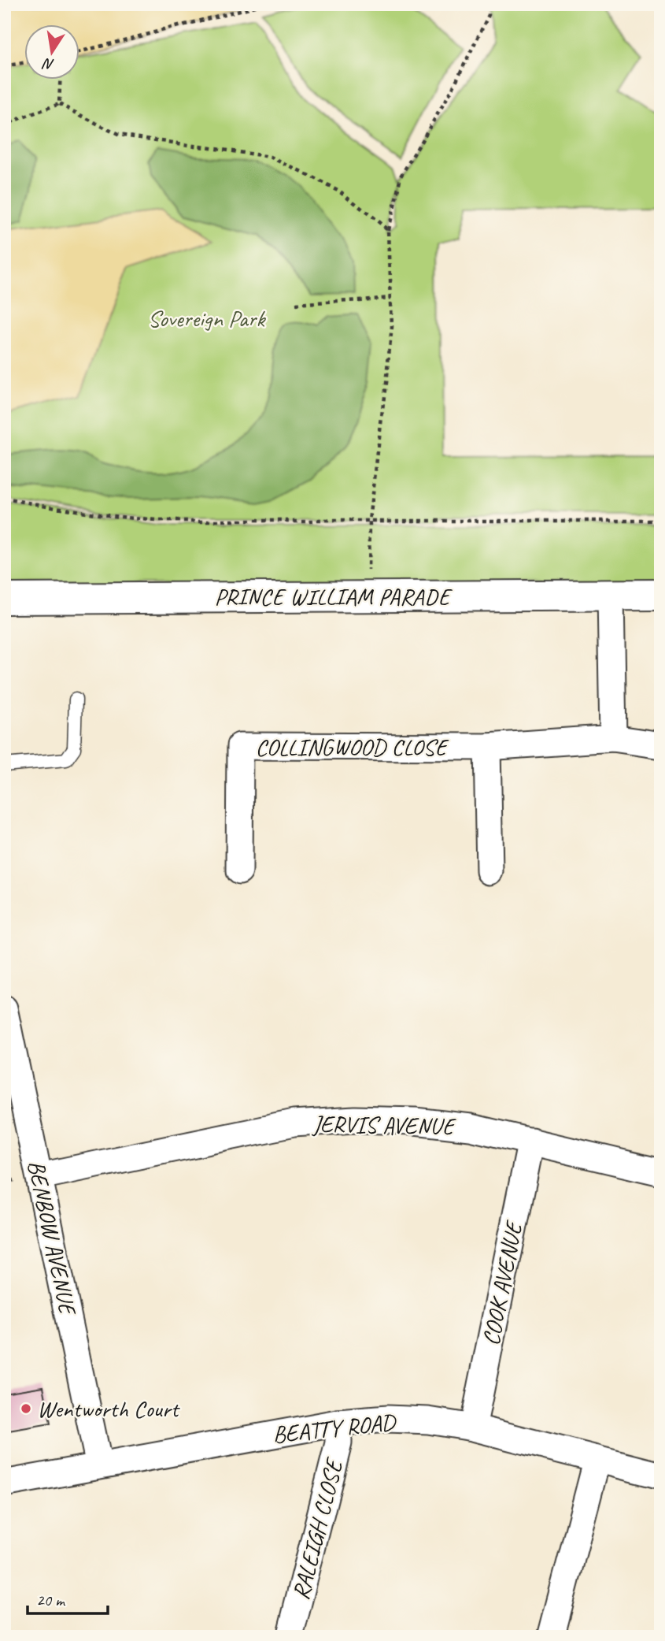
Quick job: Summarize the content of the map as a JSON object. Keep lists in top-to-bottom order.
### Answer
{
  "streets": {
    "street": [
      "PRINCE WILLIAM PARADE",
      "COLLINGWOOD CLOSE",
      "JERVIS AVENUE",
      "BENBOW AVENUE",
      "COOK AVENUE",
      "BEATTY ROAD",
      "RALEIGH CLOSE"
    ]
  },
  "crossings": [
    ["JERVIS AVENUE", "BENBOW AVENUE"],
    ["JERVIS AVENUE", "COOK AVENUE"],
    ["BENBOW AVENUE", "BEATTY ROAD"],
    ["COOK AVENUE", "BEATTY ROAD"],
    ["BEATTY ROAD", "RALEIGH CLOSE"]
  ],
  "parks": ["Sovereign Park"],
  "places": ["Wentworth Court"],
  "scale_bar": "20 m",
  "north": "bottom"
}
